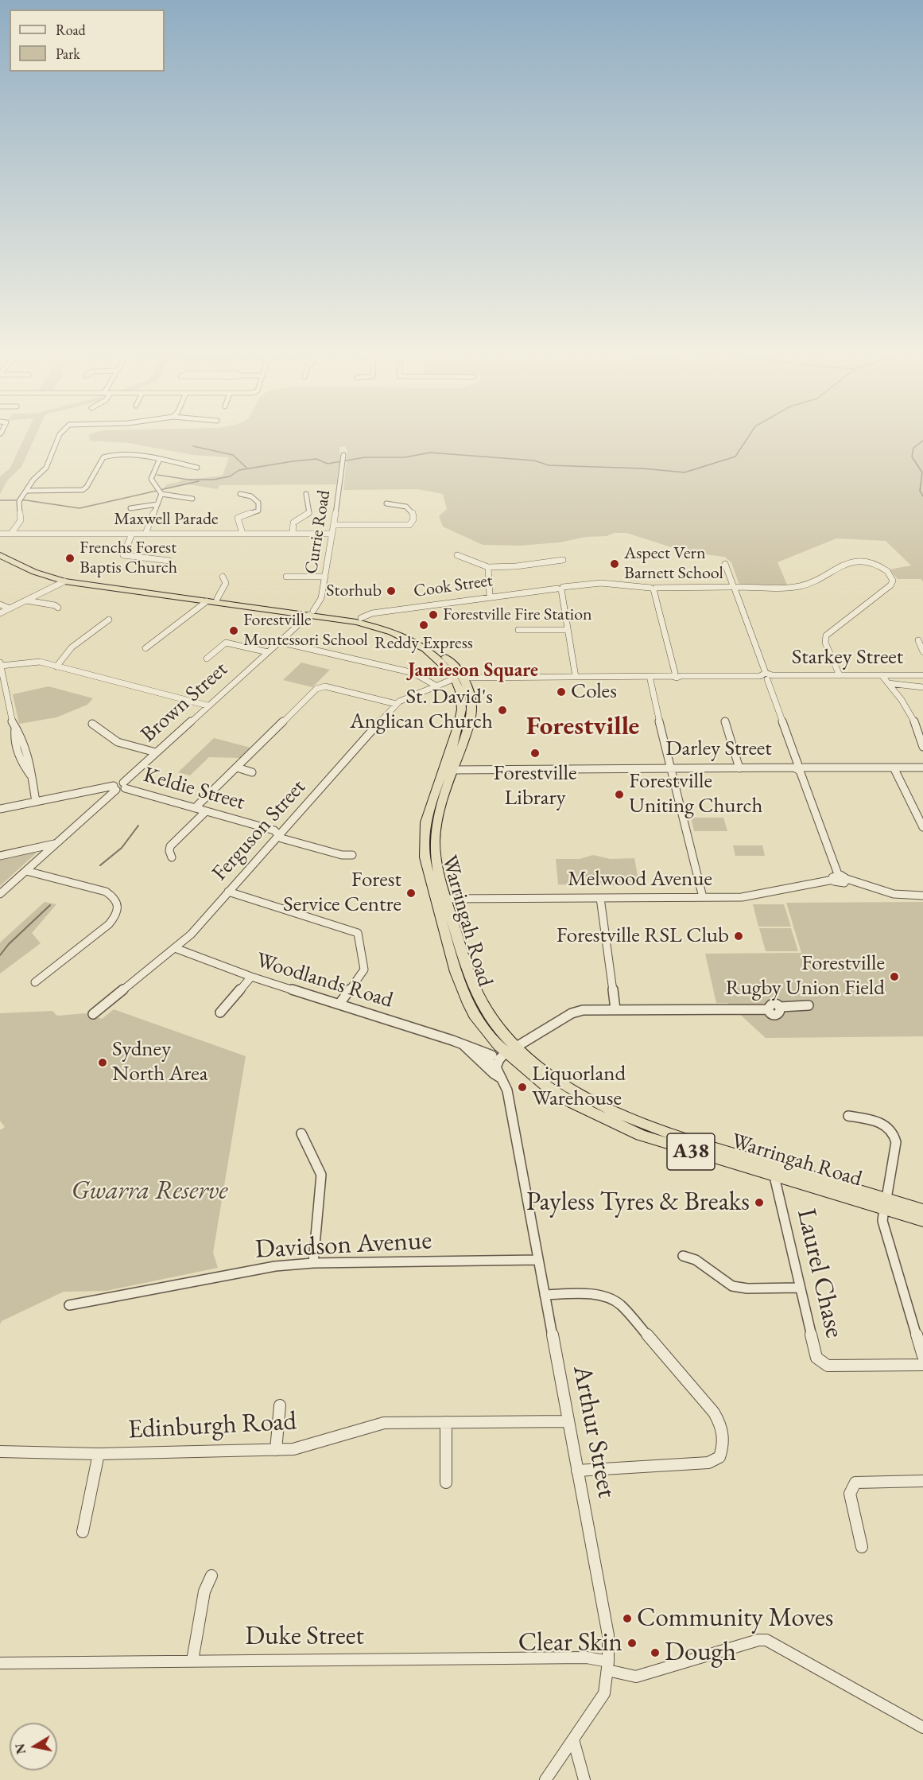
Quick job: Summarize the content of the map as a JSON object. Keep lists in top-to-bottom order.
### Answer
{
  "streets": {
    "highway": ["Warringah Road", "A38"],
    "street": [
      "Maxwell Parade",
      "Currie Road",
      "Cook Street",
      "Starkey Street",
      "Brown Street",
      "Darley Street",
      "Keldie Street",
      "Ferguson Street",
      "Melwood Avenue",
      "Woodlands Road",
      "Davidson Avenue",
      "Laurel Chase",
      "Edinburgh Road",
      "Arthur Street",
      "Duke Street"
    ]
  },
  "crossings": [
    ["Maxwell Parade", "Currie Road"],
    ["Currie Road", "Brown Street"],
    ["Currie Road", "Warringah Road"],
    ["Cook Street", "Starkey Street"],
    ["Cook Street", "Warringah Road"],
    ["Starkey Street", "Ferguson Street"],
    ["Starkey Street", "Warringah Road"],
    ["Brown Street", "Keldie Street"],
    ["Brown Street", "Warringah Road"],
    ["Darley Street", "Warringah Road"],
    ["Keldie Street", "Ferguson Street"],
    ["Ferguson Street", "Warringah Road"],
    ["Ferguson Street", "Woodlands Road"],
    ["Melwood Avenue", "Warringah Road"],
    ["Warringah Road", "Laurel Chase"],
    ["Woodlands Road", "Arthur Street"],
    ["Davidson Avenue", "Arthur Street"],
    ["Edinburgh Road", "Arthur Street"],
    ["Arthur Street", "Duke Street"]
  ],
  "districts": ["Jamieson Square", "Forestville"],
  "parks": ["Gwarra Reserve"],
  "places": [
    "Frenchs Forest Baptis Church",
    "Aspect Vern Barnett School",
    "Storhub",
    "Forestville Fire Station",
    "Reddy Express",
    "Forestville Montessori School",
    "Coles",
    "St. David's Anglican Church",
    "Forestville Library",
    "Forestville Uniting Church",
    "Forest Service Centre",
    "Forestville RSL Club",
    "Forestville Rugby Union Field",
    "Sydney North Area",
    "Liquorland Warehouse",
    "Payless Tyres & Breaks",
    "Community Moves",
    "Clear Skin",
    "Dough"
  ],
  "legend": ["Road", "Park"],
  "north": "left"
}
